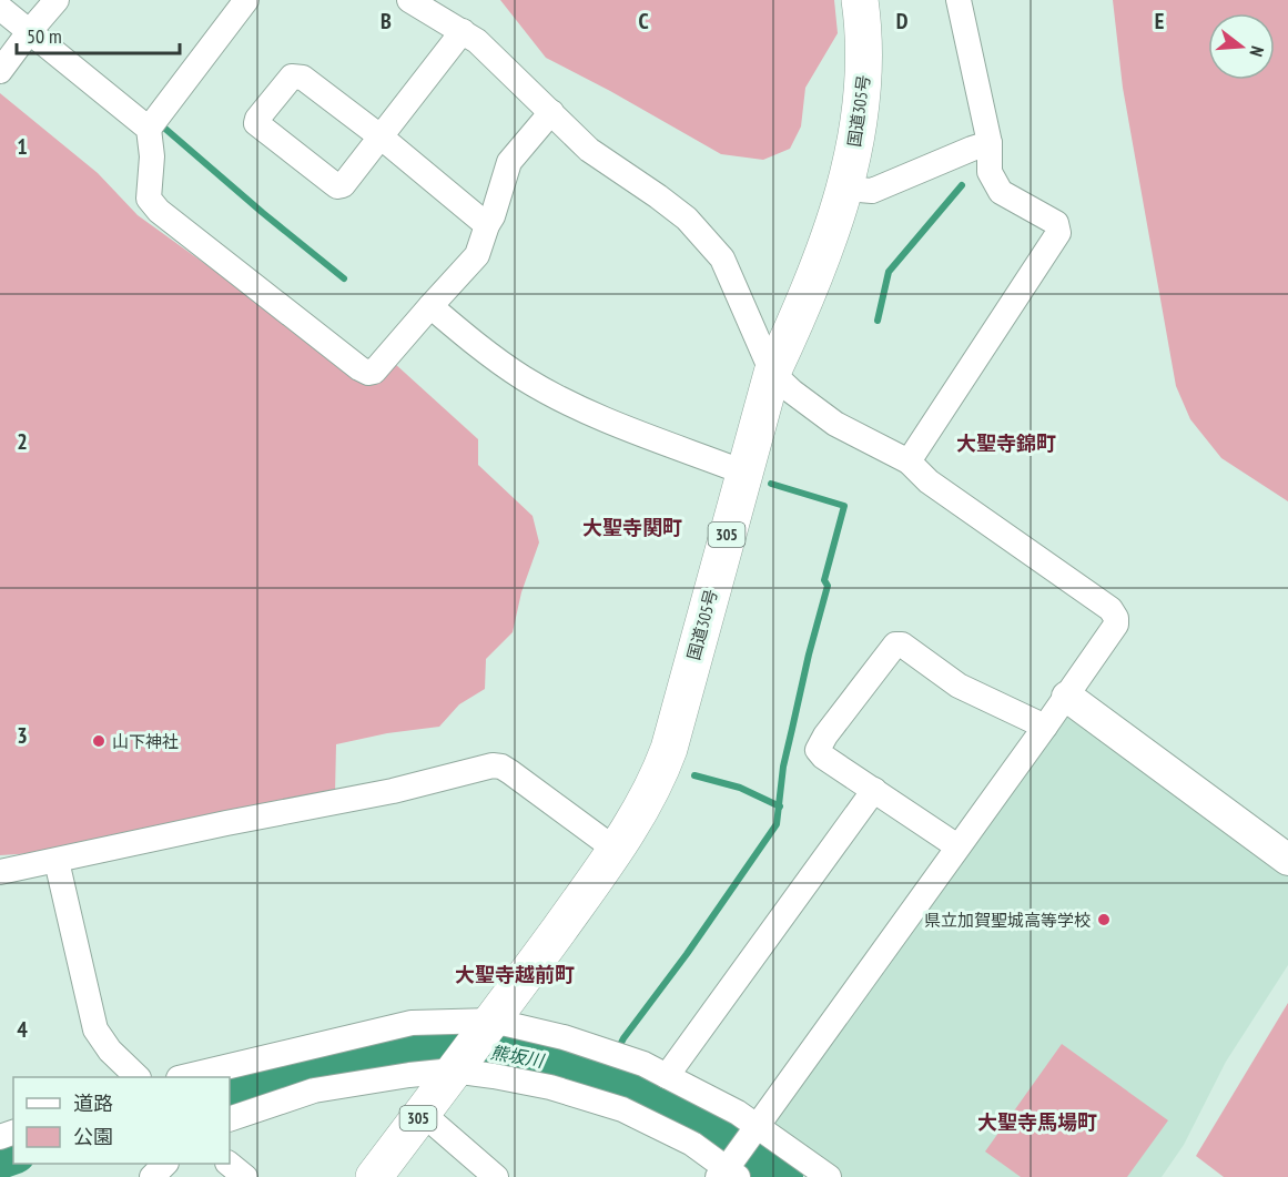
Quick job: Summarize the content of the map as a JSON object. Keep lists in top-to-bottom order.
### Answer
{
  "streets": {
    "highway": ["国道305号", "305"]
  },
  "districts": [
    "大聖寺錦町",
    "大聖寺関町",
    "大聖寺越前町",
    "大聖寺馬場町"
  ],
  "water": ["熊坂川"],
  "places": ["山下神社", "県立加賀聖城高等学校"],
  "legend": ["道路", "公園"],
  "scale_bar": "50 m",
  "north": "right",
  "grid": {
    "columns": [
      "B",
      "C",
      "D",
      "E"
    ],
    "rows": [
      "1",
      "2",
      "3",
      "4"
    ]
  }
}
